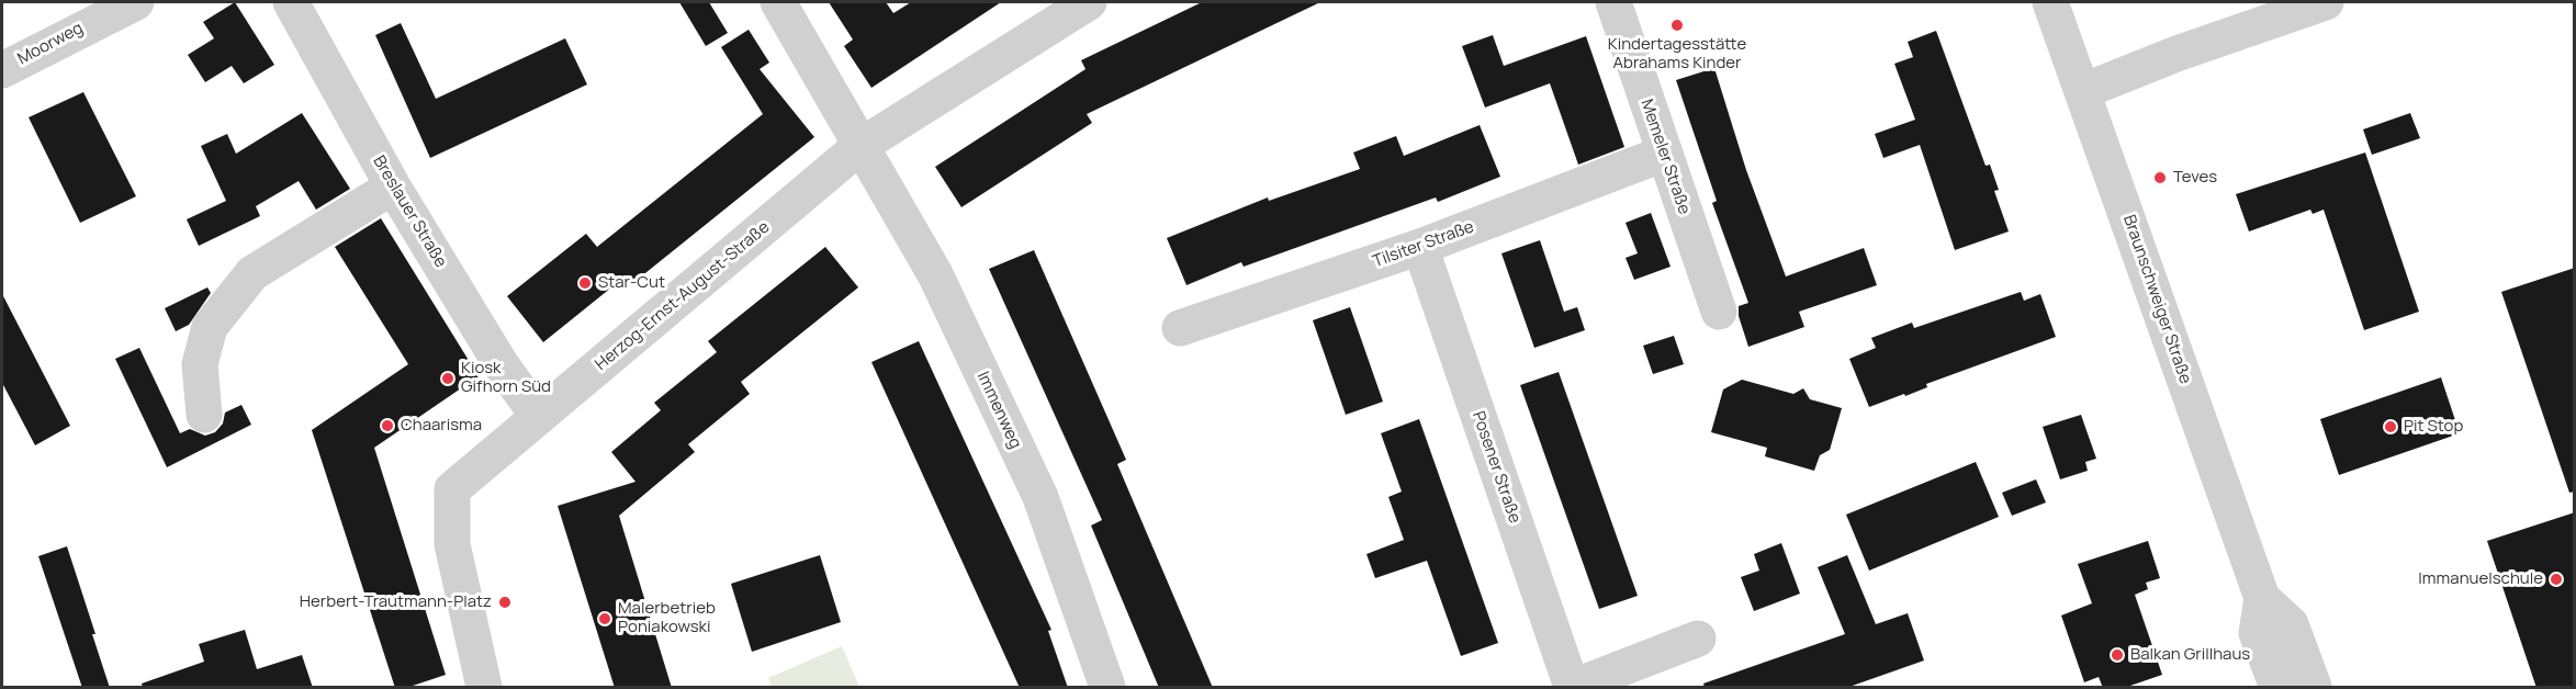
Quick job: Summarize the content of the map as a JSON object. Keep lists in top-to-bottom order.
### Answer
{
  "streets": {
    "street": [
      "Moorweg",
      "Memeler Straße",
      "Breslauer Straße",
      "Tilsiter Straße",
      "Herzog-Ernst-August-Straße",
      "Braunschweiger Straße",
      "Immenweg",
      "Posener Straße"
    ]
  },
  "crossings": [
    ["Memeler Straße", "Tilsiter Straße"],
    ["Breslauer Straße", "Herzog-Ernst-August-Straße"],
    ["Tilsiter Straße", "Posener Straße"],
    ["Herzog-Ernst-August-Straße", "Immenweg"]
  ],
  "places": [
    "Kindertagesstätte Abrahams Kinder",
    "Teves",
    "Star-Cut",
    "Kiosk Gifhorn Süd",
    "Chaarisma",
    "Pit Stop",
    "Immanuelschule",
    "Herbert-Trautmann-Platz",
    "Malerbetrieb Poniakowski",
    "Balkan Grillhaus"
  ]
}
